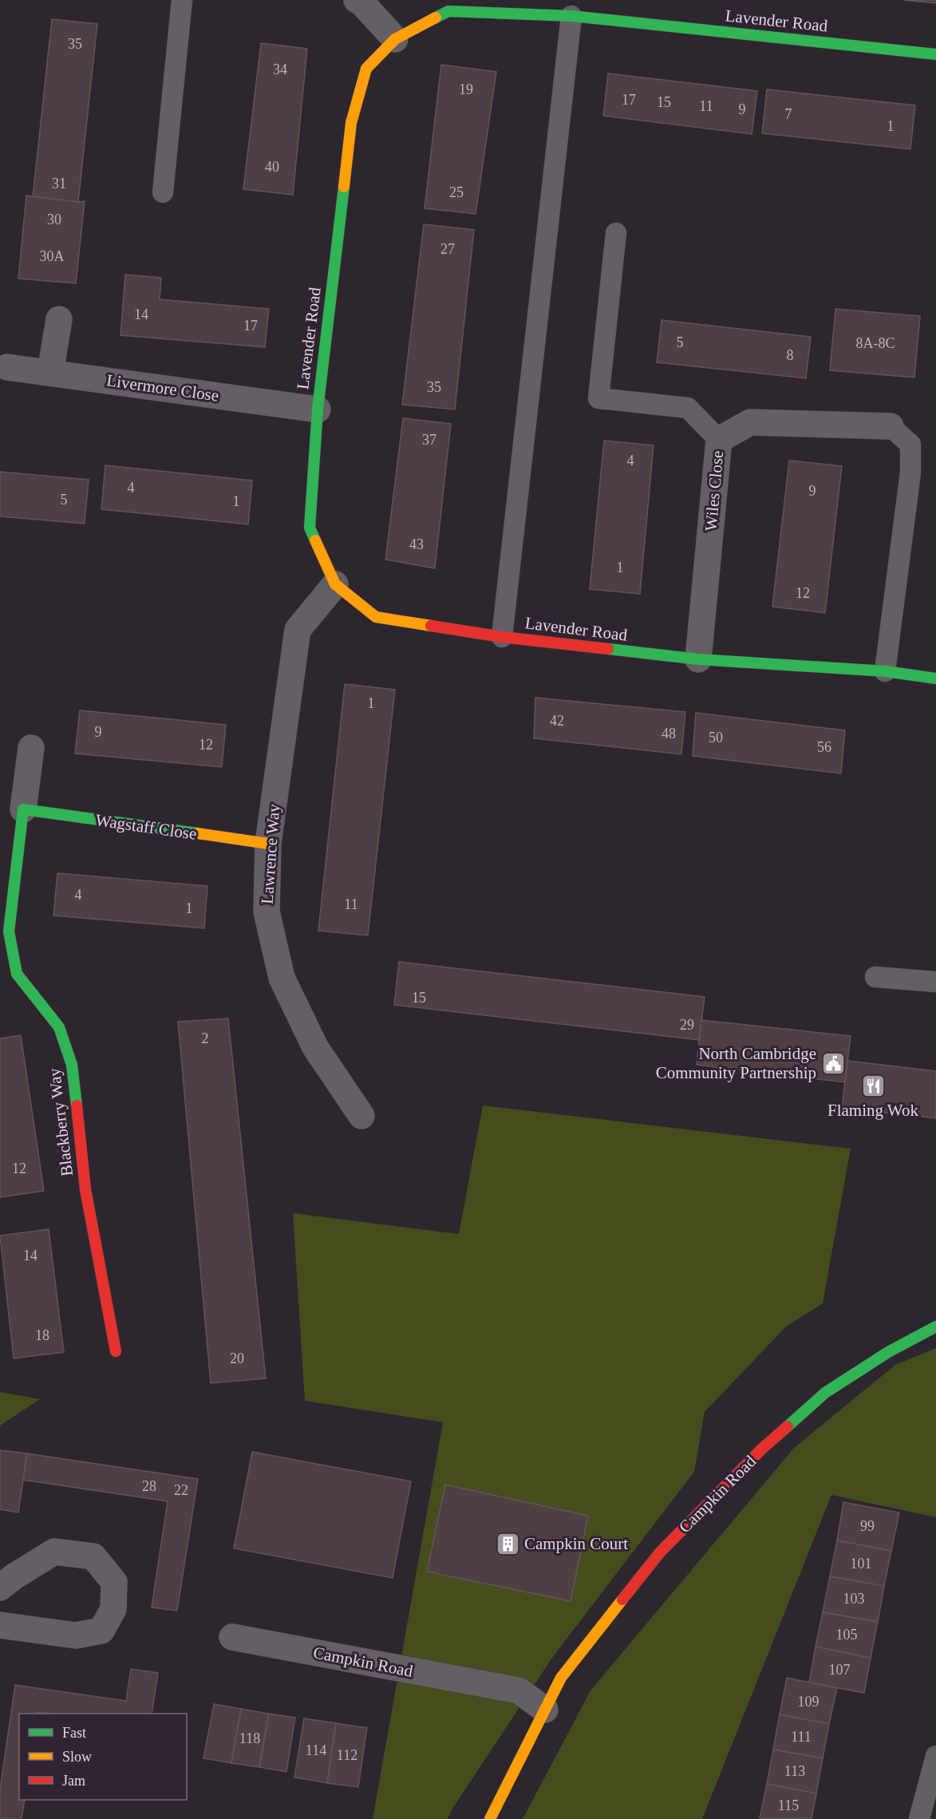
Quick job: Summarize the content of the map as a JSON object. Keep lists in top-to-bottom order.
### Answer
{
  "streets": {
    "street": [
      "Lavender Road",
      "Livermore Close",
      "Wiles Close",
      "Wagstaff Close",
      "Lawrence Way",
      "Blackberry Way",
      "Campkin Road"
    ]
  },
  "crossings": [
    ["Lavender Road", "Livermore Close"],
    ["Lavender Road", "Wiles Close"],
    ["Lavender Road", "Lawrence Way"],
    ["Wagstaff Close", "Lawrence Way"],
    ["Wagstaff Close", "Blackberry Way"]
  ],
  "places": {
    "public building": ["North Cambridge Community Partnership"],
    "restaurant": ["Flaming Wok"],
    "building": ["Campkin Court"]
  },
  "house_numbers": [
    "35",
    "34",
    "19",
    "17",
    "15",
    "11",
    "9",
    "7",
    "1",
    "40",
    "31",
    "25",
    "30",
    "27",
    "30A",
    "14",
    "17",
    "5",
    "8A-8C",
    "8",
    "35",
    "37",
    "4",
    "4",
    "9",
    "5",
    "1",
    "43",
    "1",
    "12",
    "1",
    "42",
    "9",
    "48",
    "50",
    "12",
    "56",
    "4",
    "11",
    "1",
    "15",
    "29",
    "2",
    "12",
    "14",
    "18",
    "20",
    "28",
    "22",
    "99",
    "101",
    "103",
    "105",
    "107",
    "109",
    "111",
    "118",
    "114",
    "112",
    "113",
    "115"
  ],
  "legend": ["Fast", "Slow", "Jam"]
}
